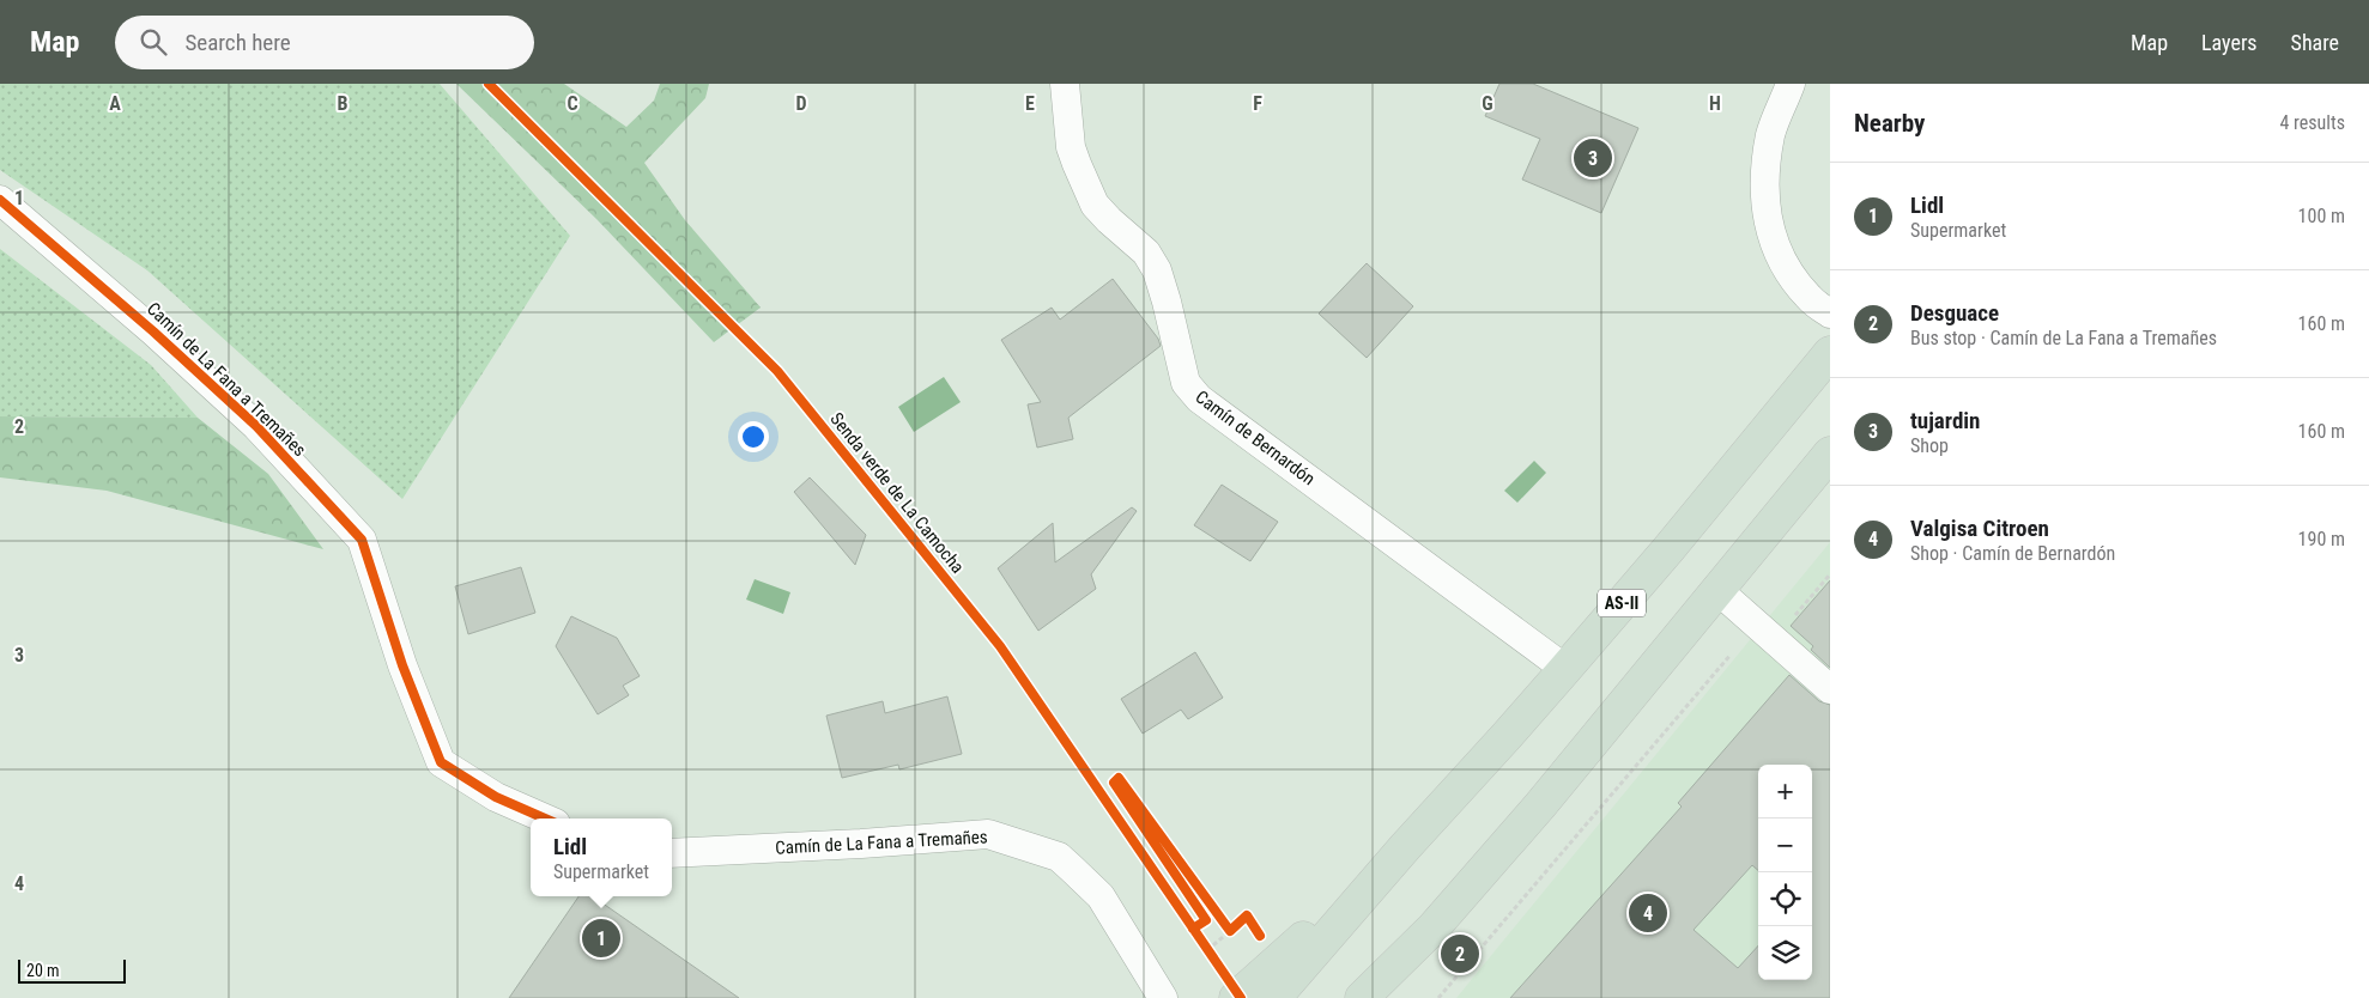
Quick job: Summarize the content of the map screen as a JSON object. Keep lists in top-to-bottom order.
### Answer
{
  "streets": {
    "highway": ["AS-II"],
    "street": ["Camín de La Fana a Tremañes", "Camín de Bernardón"],
    "cycle path": ["Senda verde de La Camocha"]
  },
  "crossings": [
    ["Camín de Bernardón", "AS-II"]
  ],
  "scale_bar": "20 m",
  "page": {
    "header": "Map",
    "search": "Search here",
    "nav": ["Map", "Layers", "Share"],
    "heading": ["Nearby", "4 results"],
    "pins": [
      "3",
      "4",
      "1",
      "2"
    ],
    "list": [
      {
        "mark": "1",
        "name": "Lidl",
        "note": "Supermarket",
        "value": "100 m"
      },
      {
        "mark": "2",
        "name": "Desguace",
        "note": "Bus stop · Camín de La Fana a Tremañes",
        "value": "160 m"
      },
      {
        "mark": "3",
        "name": "tujardin",
        "note": "Shop",
        "value": "160 m"
      },
      {
        "mark": "4",
        "name": "Valgisa Citroen",
        "note": "Shop · Camín de Bernardón",
        "value": "190 m"
      }
    ],
    "map_buttons": ["+", "−"],
    "popup": ["Lidl", "Supermarket"],
    "scale": "20 m"
  },
  "grid": {
    "columns": [
      "A",
      "B",
      "C",
      "D",
      "E",
      "F",
      "G",
      "H"
    ],
    "rows": [
      "1",
      "2",
      "3",
      "4"
    ]
  }
}
